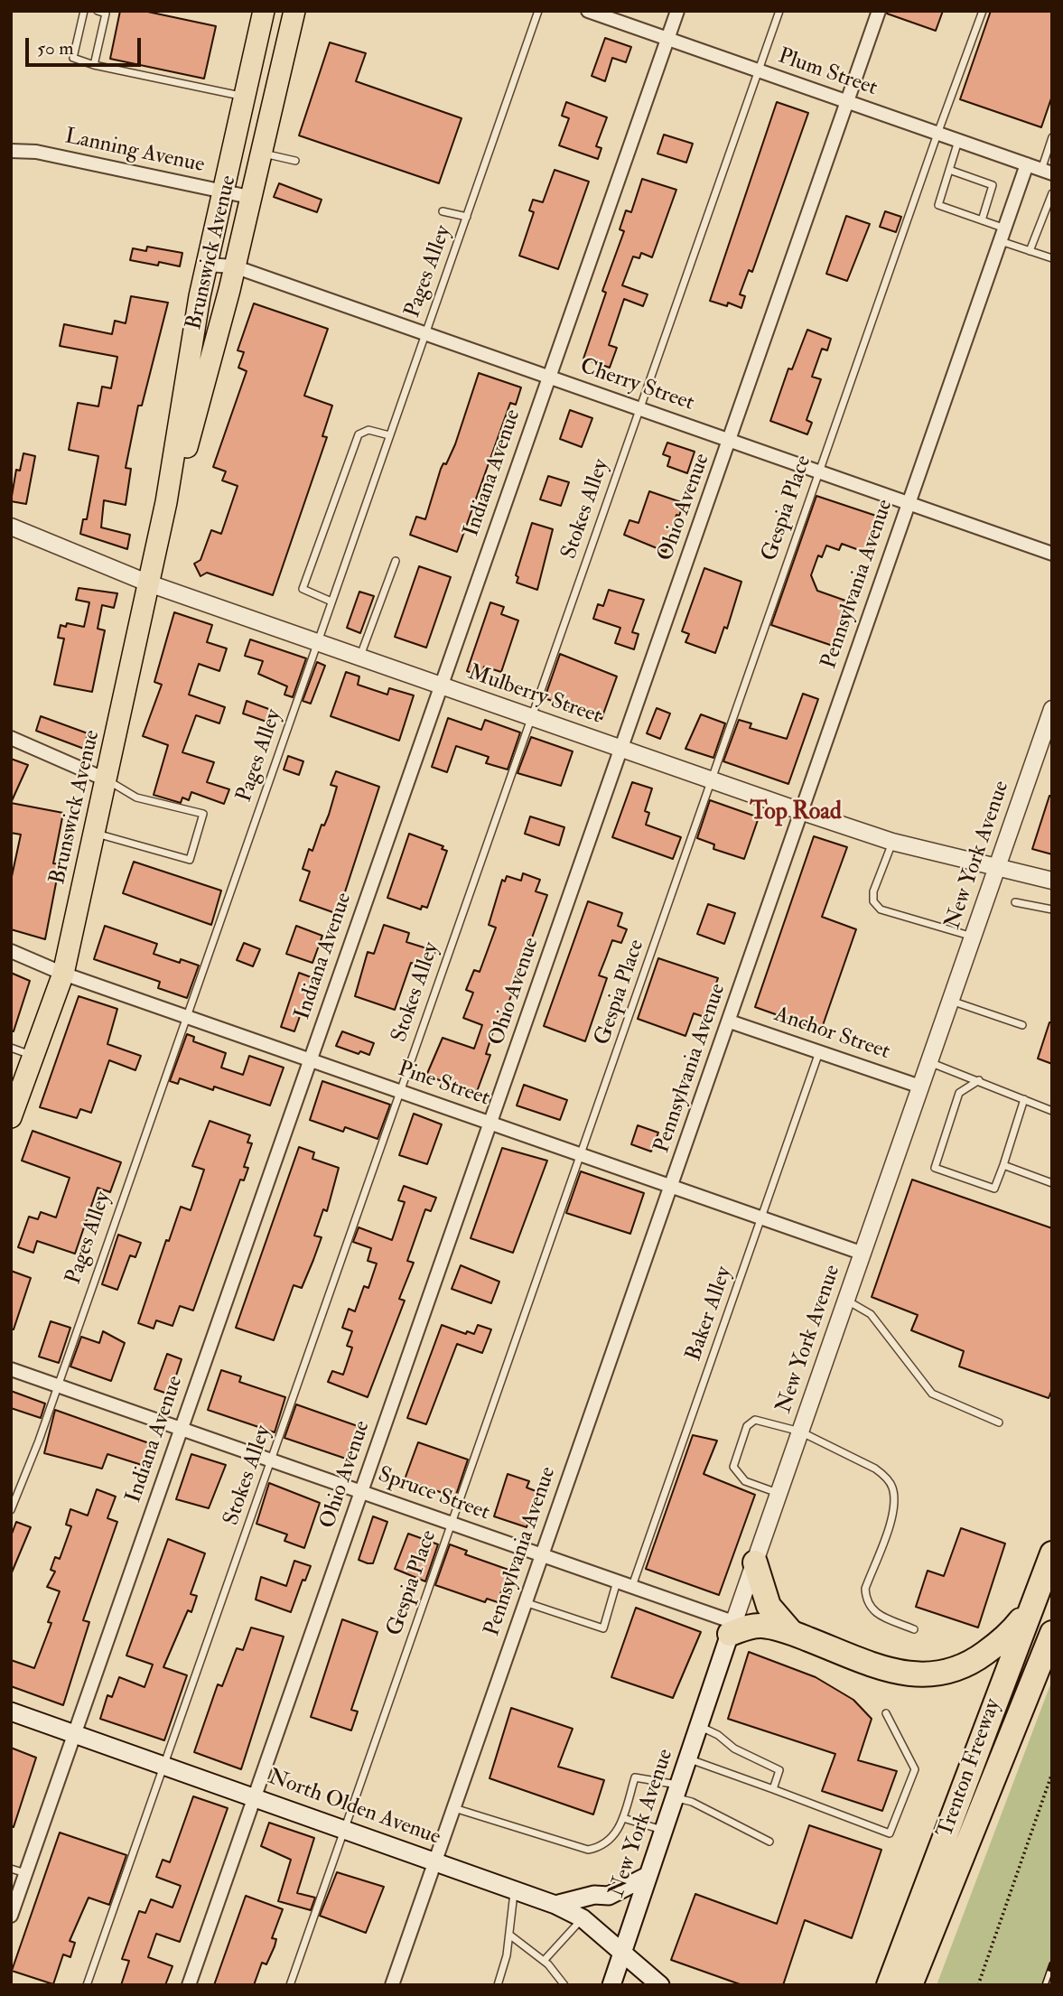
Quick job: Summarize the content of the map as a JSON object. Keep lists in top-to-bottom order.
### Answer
{
  "streets": {
    "highway": ["Trenton Freeway"],
    "main road": ["Brunswick Avenue", "New York Avenue", "North Olden Avenue"],
    "street": [
      "Plum Street",
      "Lanning Avenue",
      "Cherry Street",
      "Indiana Avenue",
      "Ohio Avenue",
      "Pennsylvania Avenue",
      "Mulberry Street",
      "Anchor Street",
      "Pine Street",
      "Spruce Street"
    ],
    "lane": [
      "Pages Alley",
      "Gespia Place",
      "Stokes Alley",
      "Baker Alley"
    ]
  },
  "crossings": [
    ["Plum Street", "Indiana Avenue"],
    ["Plum Street", "Ohio Avenue"],
    ["Plum Street", "Gespia Place"],
    ["Plum Street", "Stokes Alley"],
    ["Plum Street", "Pennsylvania Avenue"],
    ["Lanning Avenue", "Brunswick Avenue"],
    ["Brunswick Avenue", "Cherry Street"],
    ["Brunswick Avenue", "Mulberry Street"],
    ["Brunswick Avenue", "Pine Street"],
    ["Pages Alley", "Cherry Street"],
    ["Pages Alley", "Mulberry Street"],
    ["Pages Alley", "Pine Street"],
    ["Pages Alley", "Spruce Street"],
    ["Cherry Street", "Indiana Avenue"],
    ["Cherry Street", "Ohio Avenue"],
    ["Cherry Street", "Gespia Place"],
    ["Cherry Street", "Stokes Alley"],
    ["Cherry Street", "Pennsylvania Avenue"],
    ["Indiana Avenue", "Mulberry Street"],
    ["Indiana Avenue", "Pine Street"],
    ["Indiana Avenue", "Spruce Street"],
    ["Indiana Avenue", "North Olden Avenue"],
    ["Ohio Avenue", "Mulberry Street"],
    ["Ohio Avenue", "Pine Street"],
    ["Ohio Avenue", "Spruce Street"],
    ["Ohio Avenue", "North Olden Avenue"],
    ["Gespia Place", "Mulberry Street"],
    ["Gespia Place", "Pine Street"],
    ["Gespia Place", "Spruce Street"],
    ["Gespia Place", "North Olden Avenue"],
    ["Stokes Alley", "Mulberry Street"],
    ["Stokes Alley", "Pine Street"],
    ["Stokes Alley", "Spruce Street"],
    ["Stokes Alley", "North Olden Avenue"],
    ["Pennsylvania Avenue", "Mulberry Street"],
    ["Pennsylvania Avenue", "Anchor Street"],
    ["Pennsylvania Avenue", "Pine Street"],
    ["Pennsylvania Avenue", "Spruce Street"],
    ["Pennsylvania Avenue", "North Olden Avenue"],
    ["Mulberry Street", "New York Avenue"],
    ["New York Avenue", "Anchor Street"],
    ["New York Avenue", "Pine Street"],
    ["New York Avenue", "Spruce Street"],
    ["New York Avenue", "North Olden Avenue"],
    ["Anchor Street", "Baker Alley"],
    ["Pine Street", "Baker Alley"],
    ["Baker Alley", "Spruce Street"]
  ],
  "districts": ["Top Road"],
  "scale_bar": "50 m"
}
